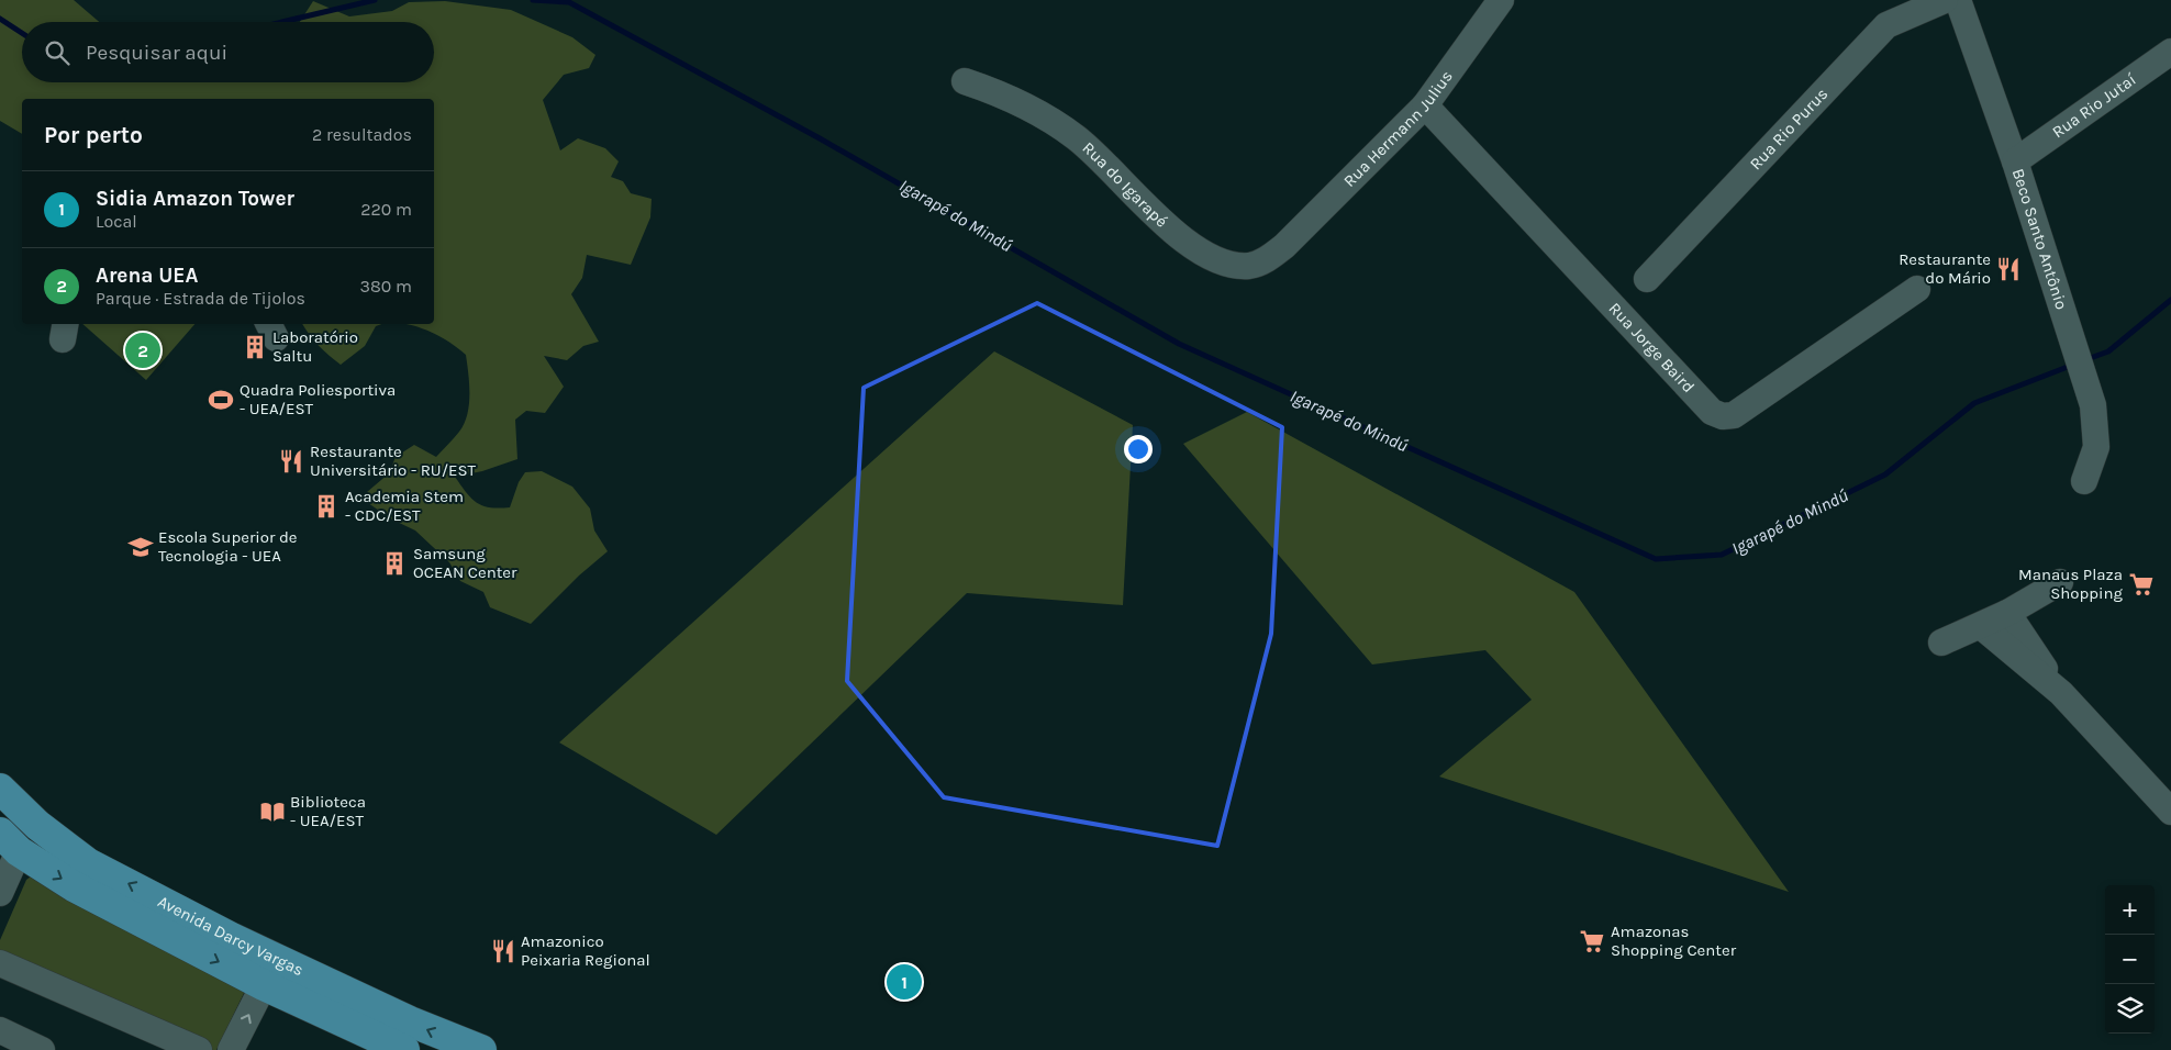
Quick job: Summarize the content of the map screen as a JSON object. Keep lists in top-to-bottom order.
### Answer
{
  "streets": {
    "main road": ["Avenida Darcy Vargas"],
    "street": [
      "Rua Rio Jutaí",
      "Rua Hermann Julius",
      "Rua Rio Purus",
      "Rua do Igarapé",
      "Beco Santo Antônio",
      "Rua Jorge Baird"
    ]
  },
  "crossings": [
    ["Rua Rio Jutaí", "Beco Santo Antônio"],
    ["Rua Hermann Julius", "Rua do Igarapé"],
    ["Rua Hermann Julius", "Rua Jorge Baird"]
  ],
  "water": ["Igarapé do Mindú"],
  "places": {
    "restaurant": ["Restaurante do Mário", "Restaurante Universitário - RU/EST", "Amazonico Peixaria Regional"],
    "building": ["Laboratório Saltu", "Academia Stem - CDC/EST", "Samsung OCEAN Center"],
    "sports": ["Quadra Poliesportiva - UEA/EST"],
    "school or university": ["Escola Superior de Tecnologia - UEA"],
    "supermarket": ["Manaus Plaza Shopping", "Amazonas Shopping Center"],
    "library": ["Biblioteca - UEA/EST"]
  },
  "page": {
    "search": "Pesquisar aqui",
    "heading": ["Por perto", "2 resultados"],
    "list": [
      {
        "mark": "1",
        "name": "Sidia Amazon Tower",
        "note": "Local",
        "value": "220 m"
      },
      {
        "mark": "2",
        "name": "Arena UEA",
        "note": "Parque · Estrada de Tijolos",
        "value": "380 m"
      }
    ],
    "pins": ["2", "1"],
    "map_buttons": ["+", "−"]
  }
}
